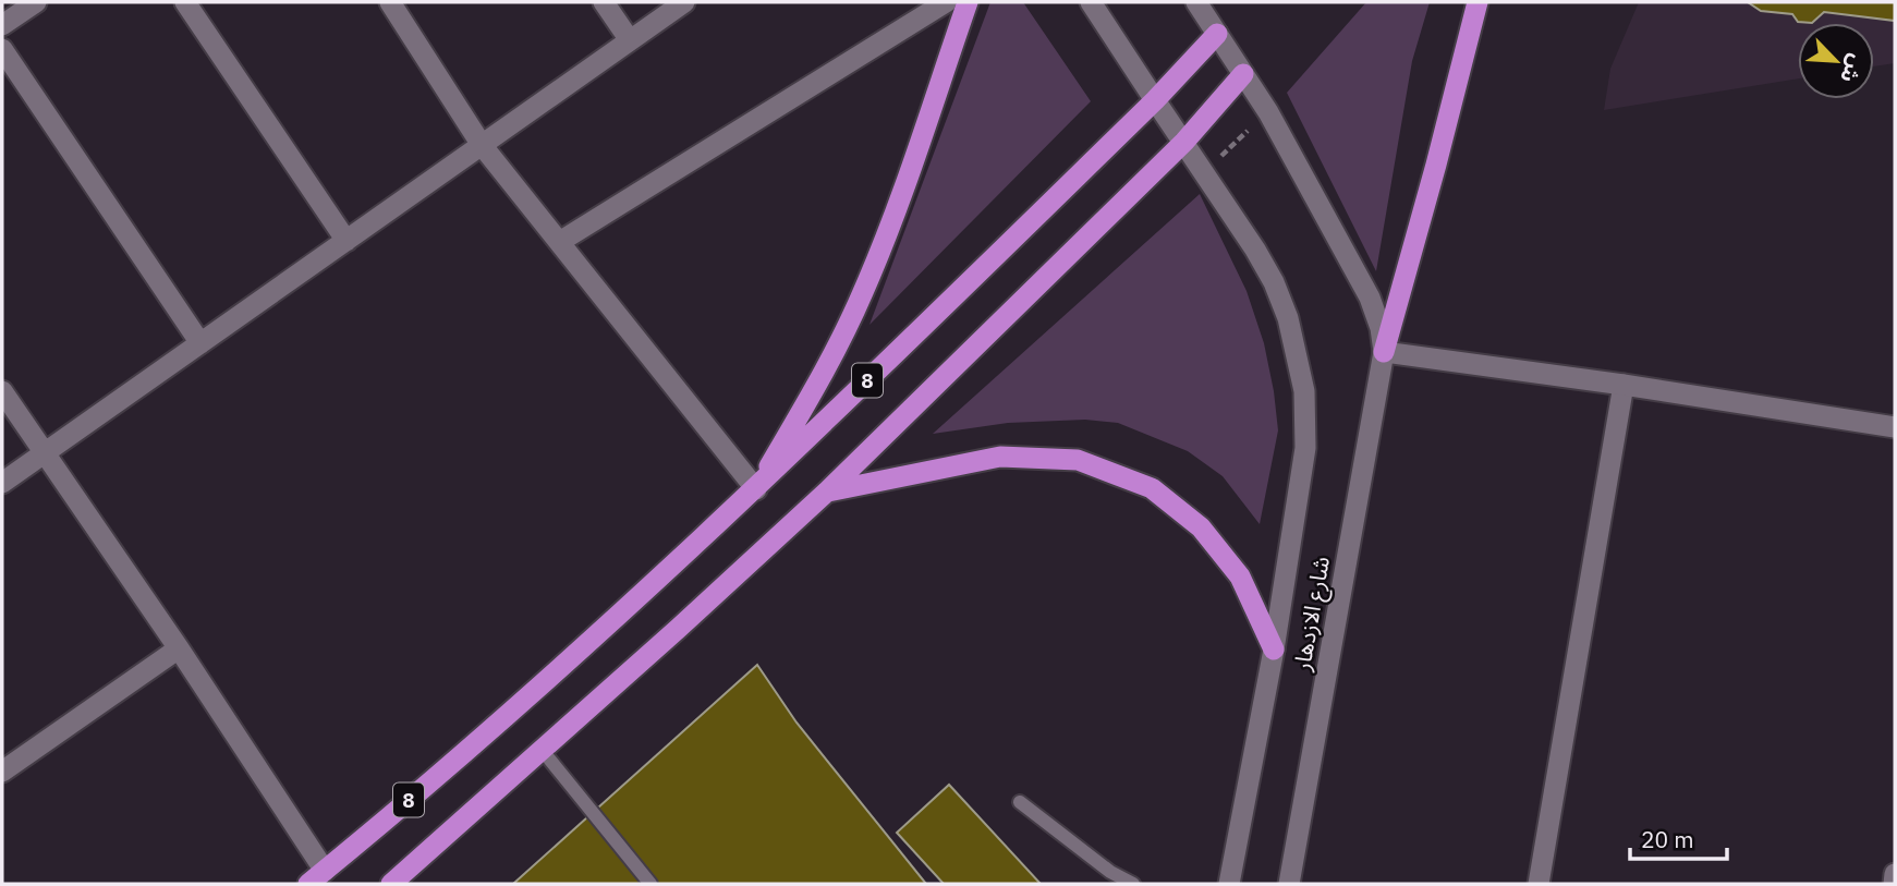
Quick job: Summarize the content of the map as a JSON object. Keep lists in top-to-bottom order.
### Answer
{
  "streets": {
    "highway": ["8"],
    "street": ["شارع الازدهار"]
  },
  "scale_bar": "20 m",
  "north": "bottom right"
}
